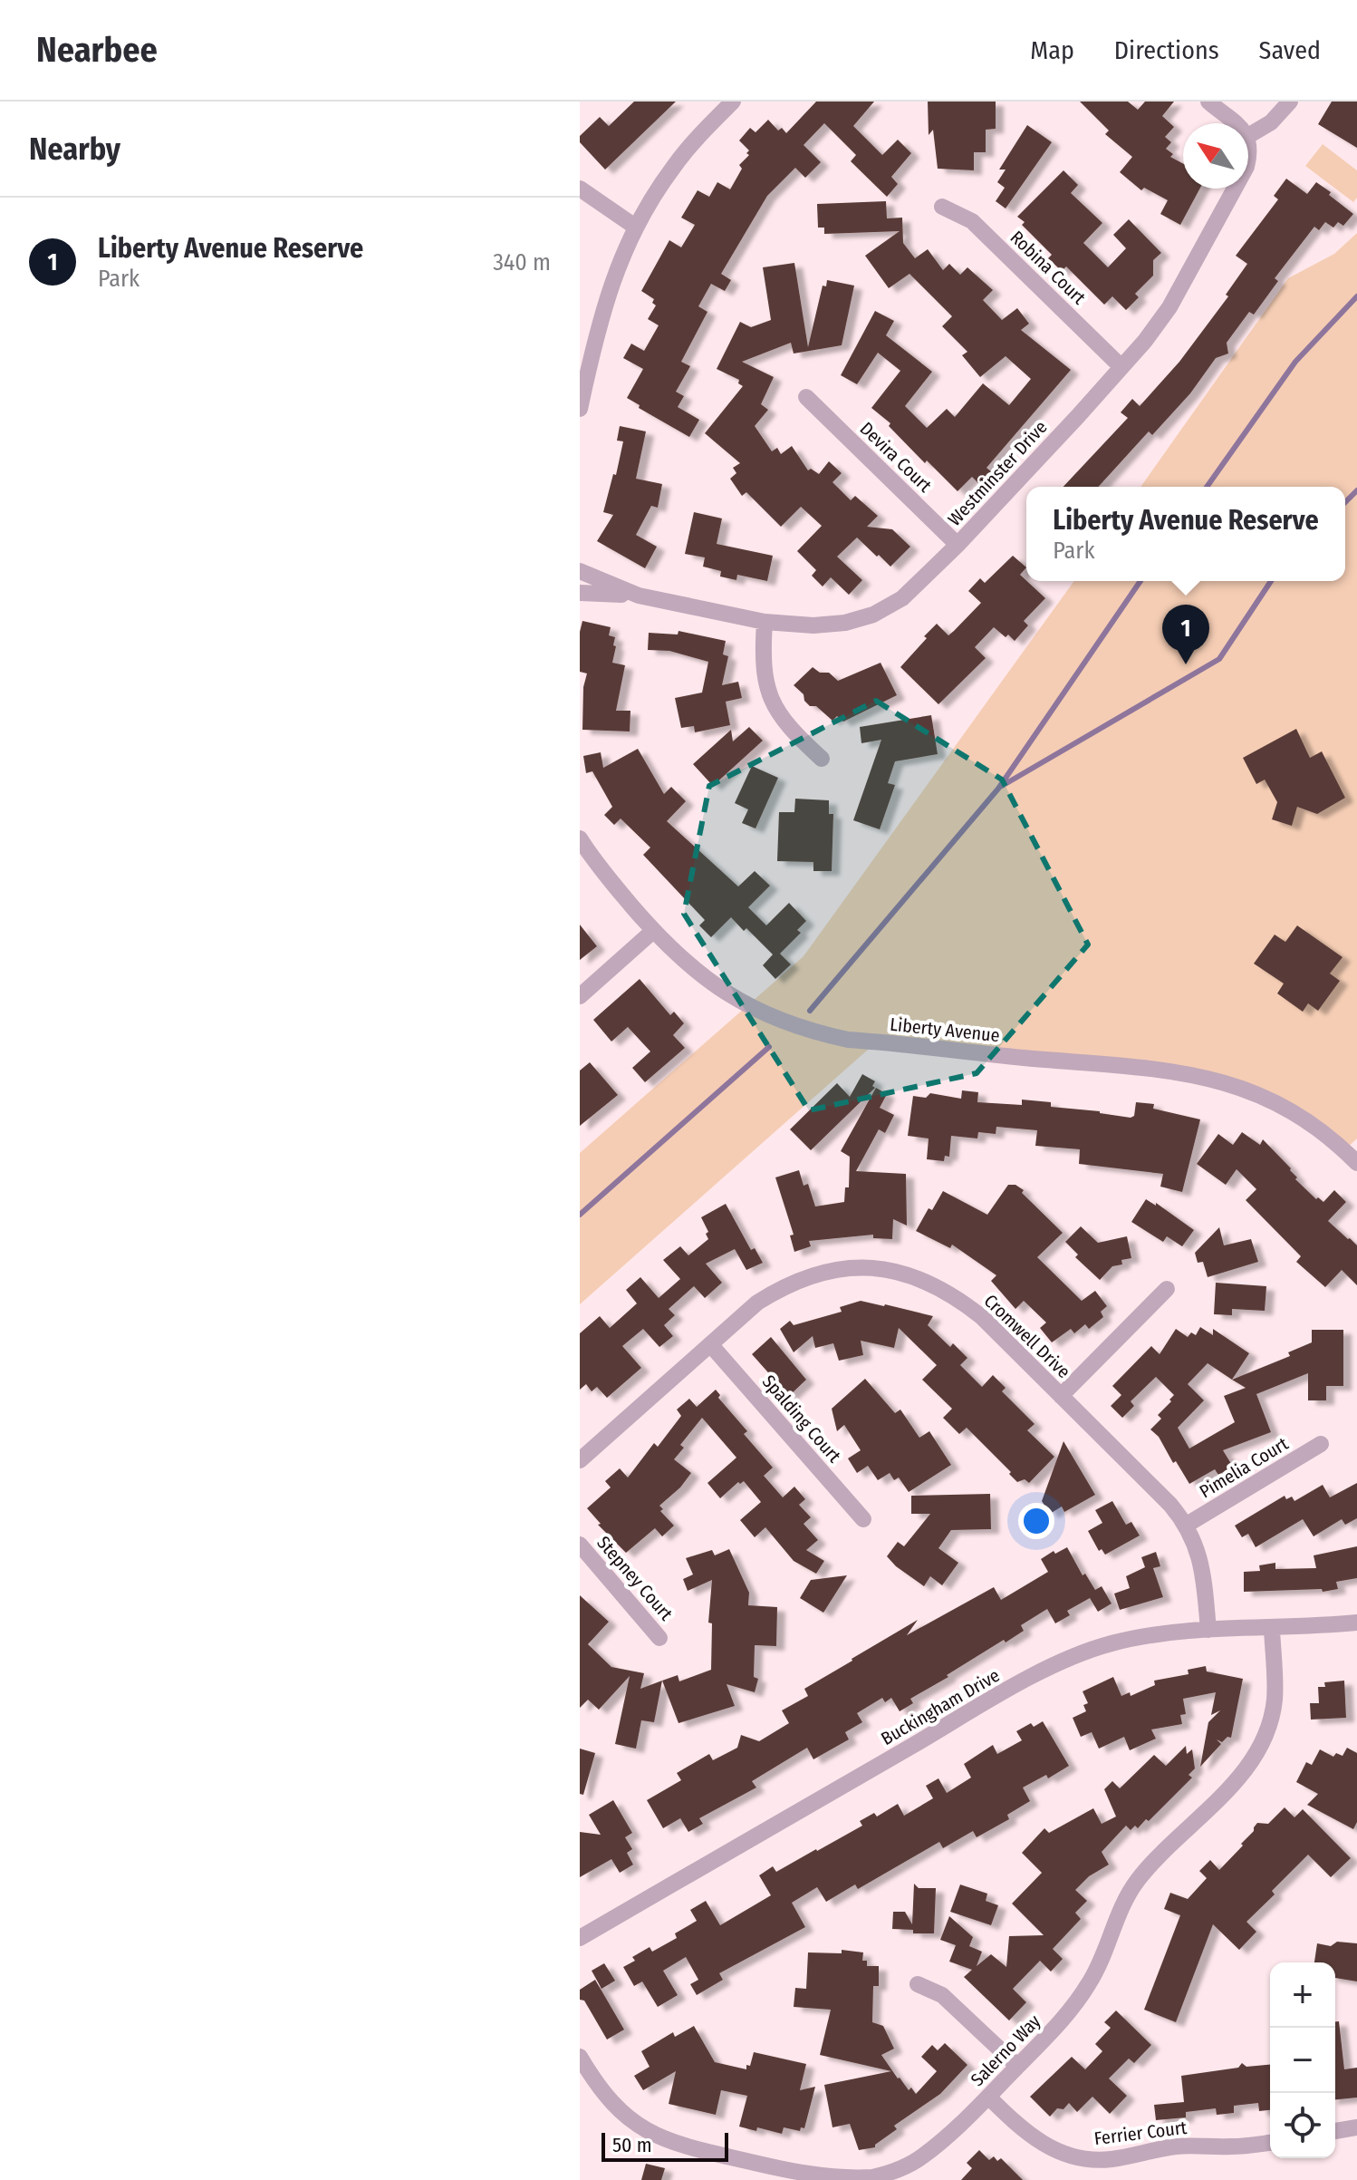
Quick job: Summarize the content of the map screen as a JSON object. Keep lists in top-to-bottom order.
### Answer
{
  "streets": {
    "street": [
      "Robina Court",
      "Devira Court",
      "Westminster Drive",
      "Liberty Avenue",
      "Cromwell Drive",
      "Spalding Court",
      "Pimelia Court",
      "Stepney Court",
      "Buckingham Drive",
      "Salerno Way",
      "Ferrier Court"
    ]
  },
  "crossings": [
    ["Robina Court", "Westminster Drive"],
    ["Devira Court", "Westminster Drive"],
    ["Cromwell Drive", "Spalding Court"],
    ["Cromwell Drive", "Pimelia Court"],
    ["Cromwell Drive", "Buckingham Drive"],
    ["Buckingham Drive", "Salerno Way"],
    ["Salerno Way", "Ferrier Court"]
  ],
  "scale_bar": "50 m",
  "north": "top left",
  "page": {
    "header": "Nearbee",
    "nav": ["Map", "Directions", "Saved"],
    "heading": "Nearby",
    "list": [
      {
        "mark": "1",
        "name": "Liberty Avenue Reserve",
        "note": "Park",
        "value": "340 m"
      }
    ],
    "popup": ["Liberty Avenue Reserve", "Park"],
    "pins": "1",
    "map_buttons": ["+", "−"],
    "scale": "50 m"
  }
}
